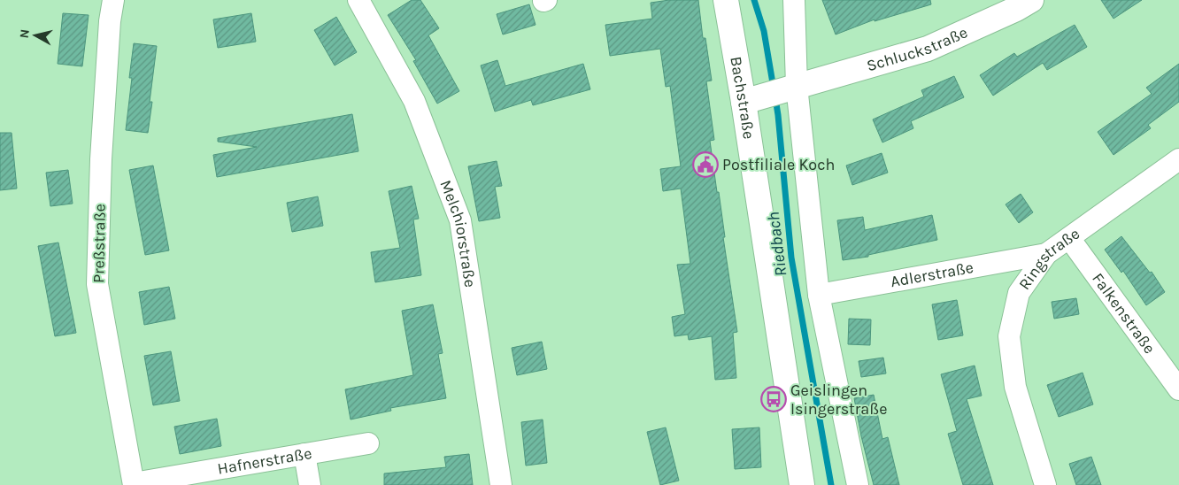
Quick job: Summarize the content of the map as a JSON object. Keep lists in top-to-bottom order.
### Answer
{
  "streets": {
    "street": [
      "Schluckstraße",
      "Bachstraße",
      "Melchiorstraße",
      "Preßstraße",
      "Ringstraße",
      "Adlerstraße",
      "Falkenstraße",
      "Hafnerstraße"
    ]
  },
  "crossings": [
    ["Schluckstraße", "Bachstraße"],
    ["Preßstraße", "Hafnerstraße"],
    ["Ringstraße", "Adlerstraße"],
    ["Ringstraße", "Falkenstraße"]
  ],
  "water": ["Riedbach"],
  "places": {
    "public building": ["Postfiliale Koch"],
    "bus stop": ["Geislingen Isingerstraße"]
  },
  "north": "left"
}
